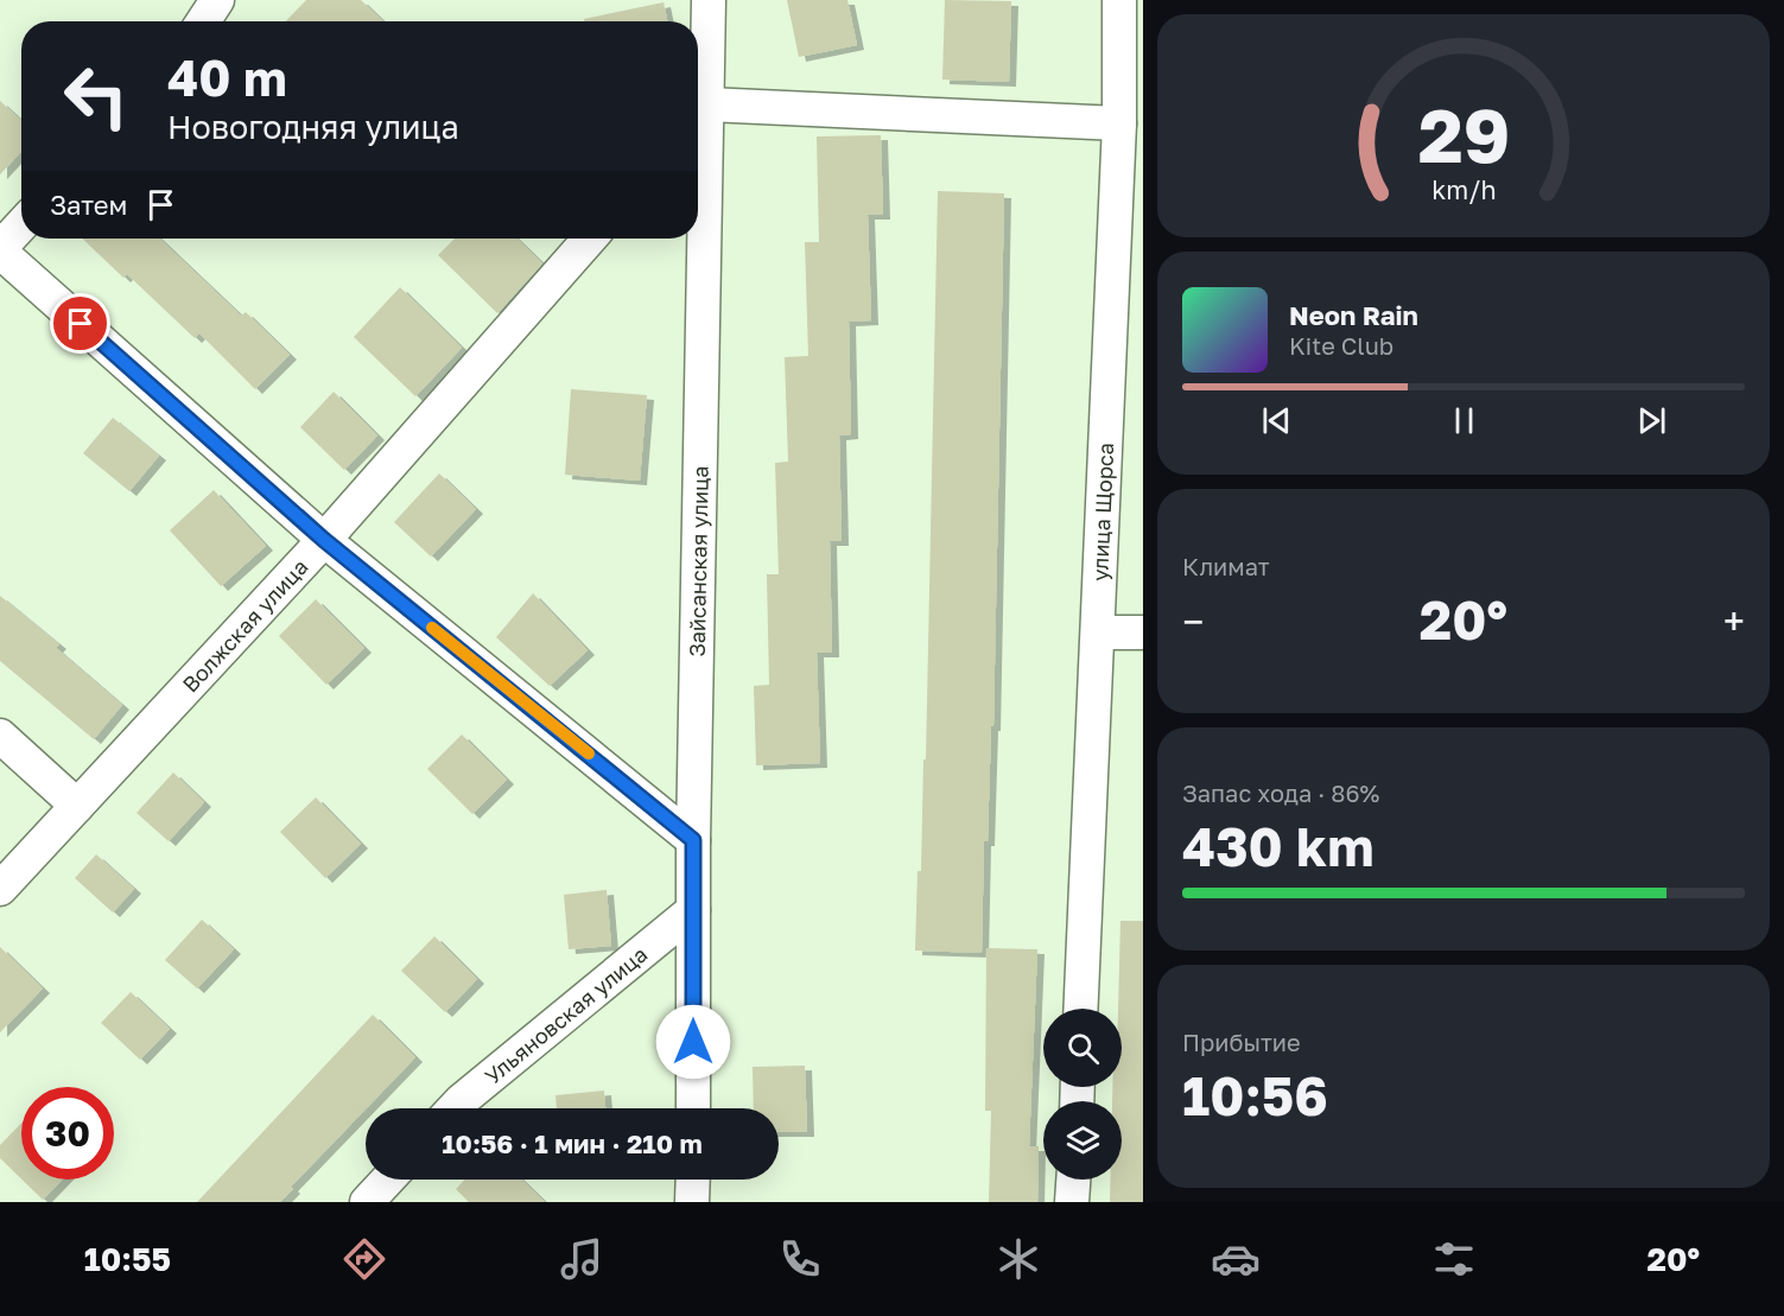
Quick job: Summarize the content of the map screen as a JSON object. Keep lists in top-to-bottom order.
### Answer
{
  "streets": {
    "street": [
      "улица Щорса",
      "Зайсанская улица",
      "Волжская улица",
      "Ульяновская улица"
    ]
  },
  "crossings": [
    ["Зайсанская улица", "Ульяновская улица"]
  ],
  "page": {
    "turn": ["40 m", "Новогодняя улица"],
    "then": "Затем",
    "song": ["Neon Rain", "Kite Club"],
    "tile": [
      "Климат",
      ["Запас хода · 86%", "430 km"],
      ["Прибытие", "10:56"]
    ],
    "heat": ["−", "20°", "+"],
    "limit": "30",
    "trip": "10:56 · 1 мин · 210 m",
    "tabs": ["10:55", "20°"],
    "gauge": ["29", "km/h"]
  }
}
